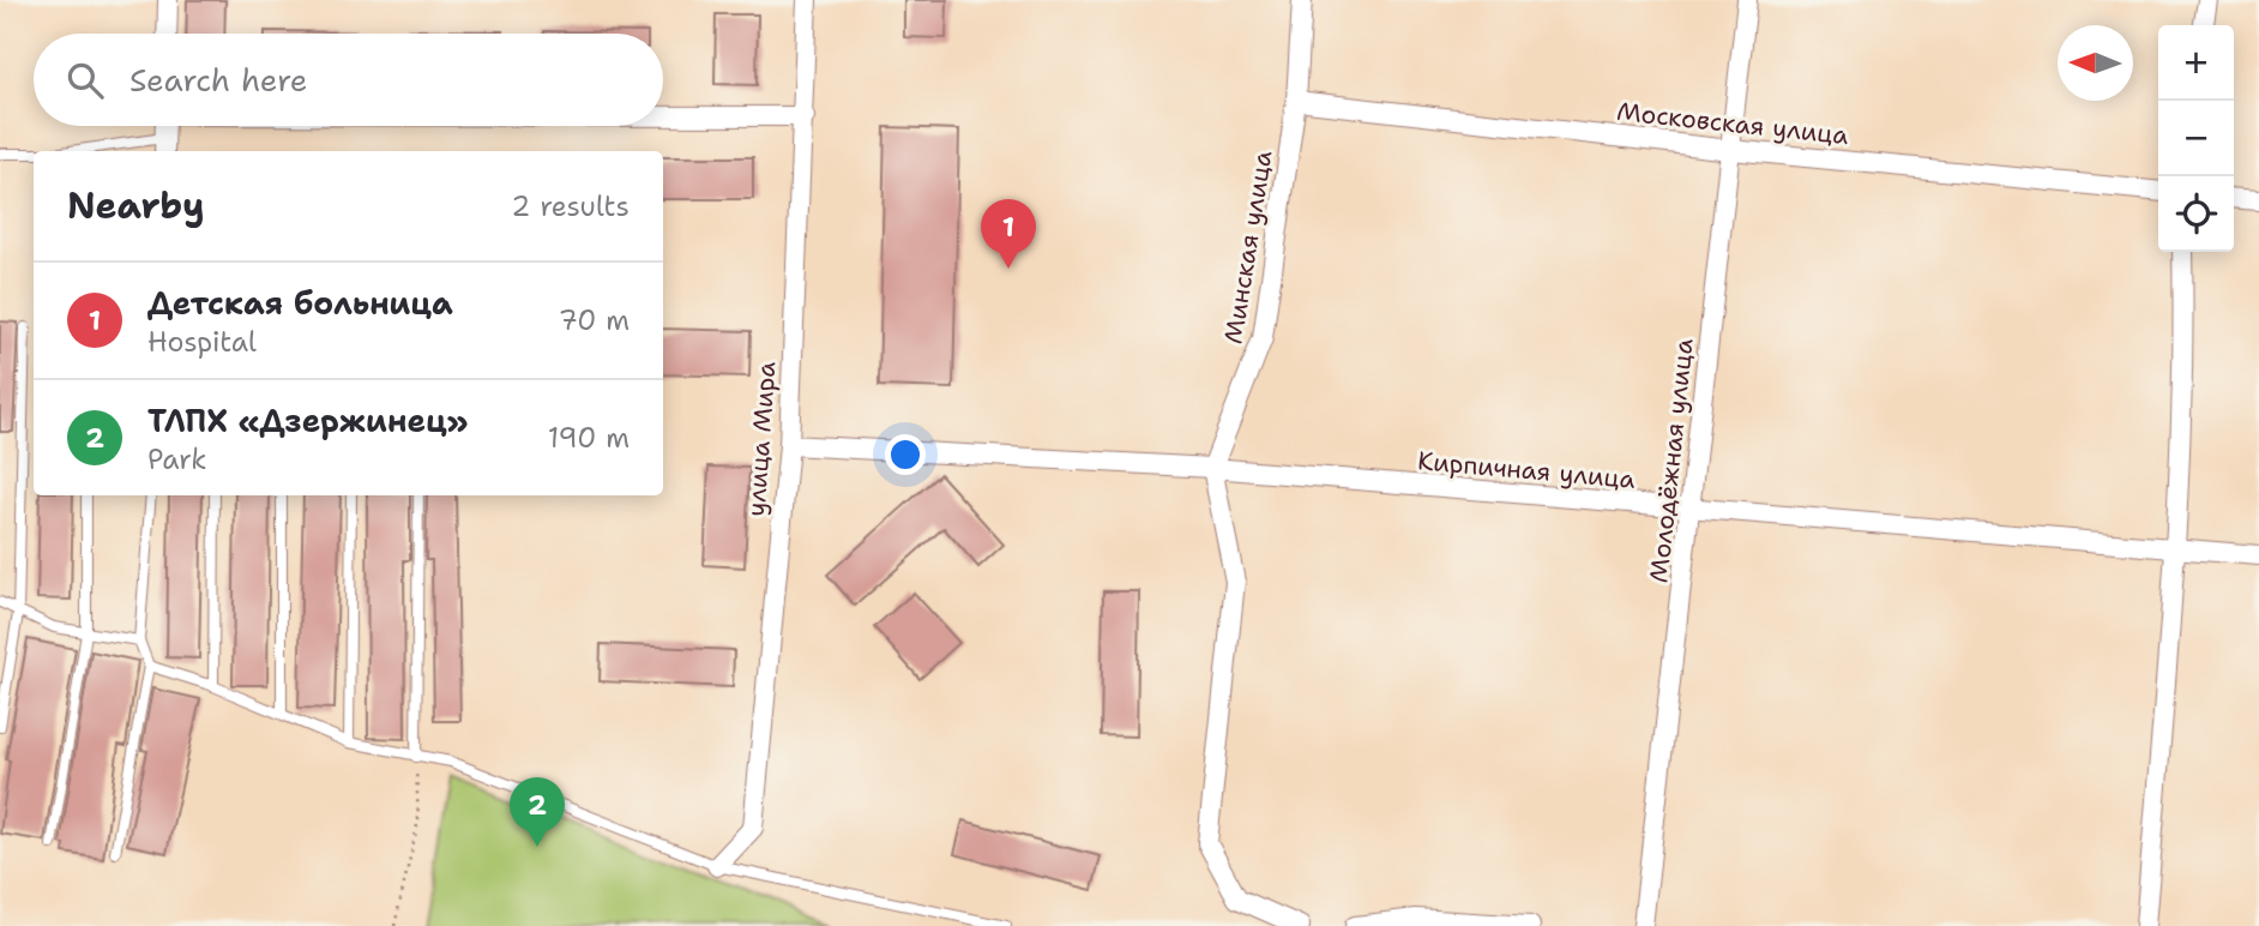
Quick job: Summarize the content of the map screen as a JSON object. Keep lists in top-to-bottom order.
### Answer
{
  "streets": {
    "street": [
      "Московская улица",
      "Минская улица",
      "улица Мира",
      "Молодёжная улица",
      "Кирпичная улица"
    ]
  },
  "crossings": [
    ["Московская улица", "Минская улица"],
    ["Московская улица", "Молодёжная улица"],
    ["Минская улица", "Кирпичная улица"],
    ["улица Мира", "Кирпичная улица"],
    ["Молодёжная улица", "Кирпичная улица"]
  ],
  "north": "left",
  "page": {
    "map_buttons": ["+", "−"],
    "search": "Search here",
    "heading": ["Nearby", "2 results"],
    "pins": ["1", "2"],
    "list": [
      {
        "mark": "1",
        "name": "Детская больница",
        "note": "Hospital",
        "value": "70 m"
      },
      {
        "mark": "2",
        "name": "ТЛПХ «Дзержинец»",
        "note": "Park",
        "value": "190 m"
      }
    ]
  }
}
